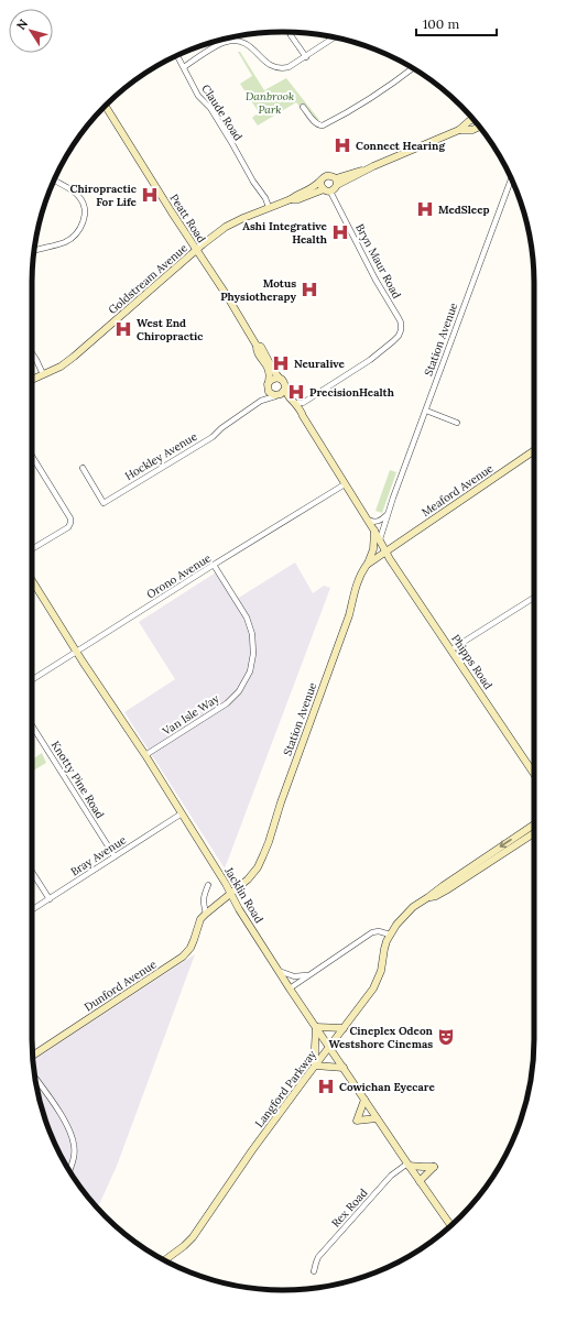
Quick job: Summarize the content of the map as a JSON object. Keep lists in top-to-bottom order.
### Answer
{
  "streets": {
    "main road": [
      "Peatt Road",
      "Goldstream Avenue",
      "Station Avenue",
      "Meaford Avenue",
      "Phipps Road",
      "Jacklin Road",
      "Dunford Avenue",
      "Langford Parkway"
    ],
    "street": [
      "Claude Road",
      "Bryn Maur Road",
      "Hockley Avenue",
      "Orono Avenue",
      "Van Isle Way",
      "Knotty Pine Road",
      "Bray Avenue",
      "Rex Road"
    ]
  },
  "crossings": [
    ["Claude Road", "Goldstream Avenue"],
    ["Peatt Road", "Goldstream Avenue"],
    ["Peatt Road", "Station Avenue"],
    ["Peatt Road", "Hockley Avenue"],
    ["Peatt Road", "Meaford Avenue"],
    ["Peatt Road", "Orono Avenue"],
    ["Peatt Road", "Phipps Road"],
    ["Bryn Maur Road", "Goldstream Avenue"],
    ["Station Avenue", "Jacklin Road"],
    ["Station Avenue", "Dunford Avenue"],
    ["Meaford Avenue", "Phipps Road"],
    ["Orono Avenue", "Van Isle Way"],
    ["Orono Avenue", "Jacklin Road"],
    ["Van Isle Way", "Jacklin Road"],
    ["Knotty Pine Road", "Bray Avenue"],
    ["Bray Avenue", "Jacklin Road"],
    ["Jacklin Road", "Dunford Avenue"],
    ["Jacklin Road", "Langford Parkway"],
    ["Jacklin Road", "Rex Road"]
  ],
  "parks": ["Danbrook Park"],
  "places": {
    "hospital": [
      "Connect Hearing",
      "Chiropractic For Life",
      "MedSleep",
      "Ashi Integrative Health",
      "Motus Physiotherapy",
      "West End Chiropractic",
      "Neuralive",
      "PrecisionHealth",
      "Cowichan Eyecare"
    ],
    "theatre": ["Cineplex Odeon Westshore Cinemas"]
  },
  "scale_bar": "100 m",
  "north": "top left"
}
